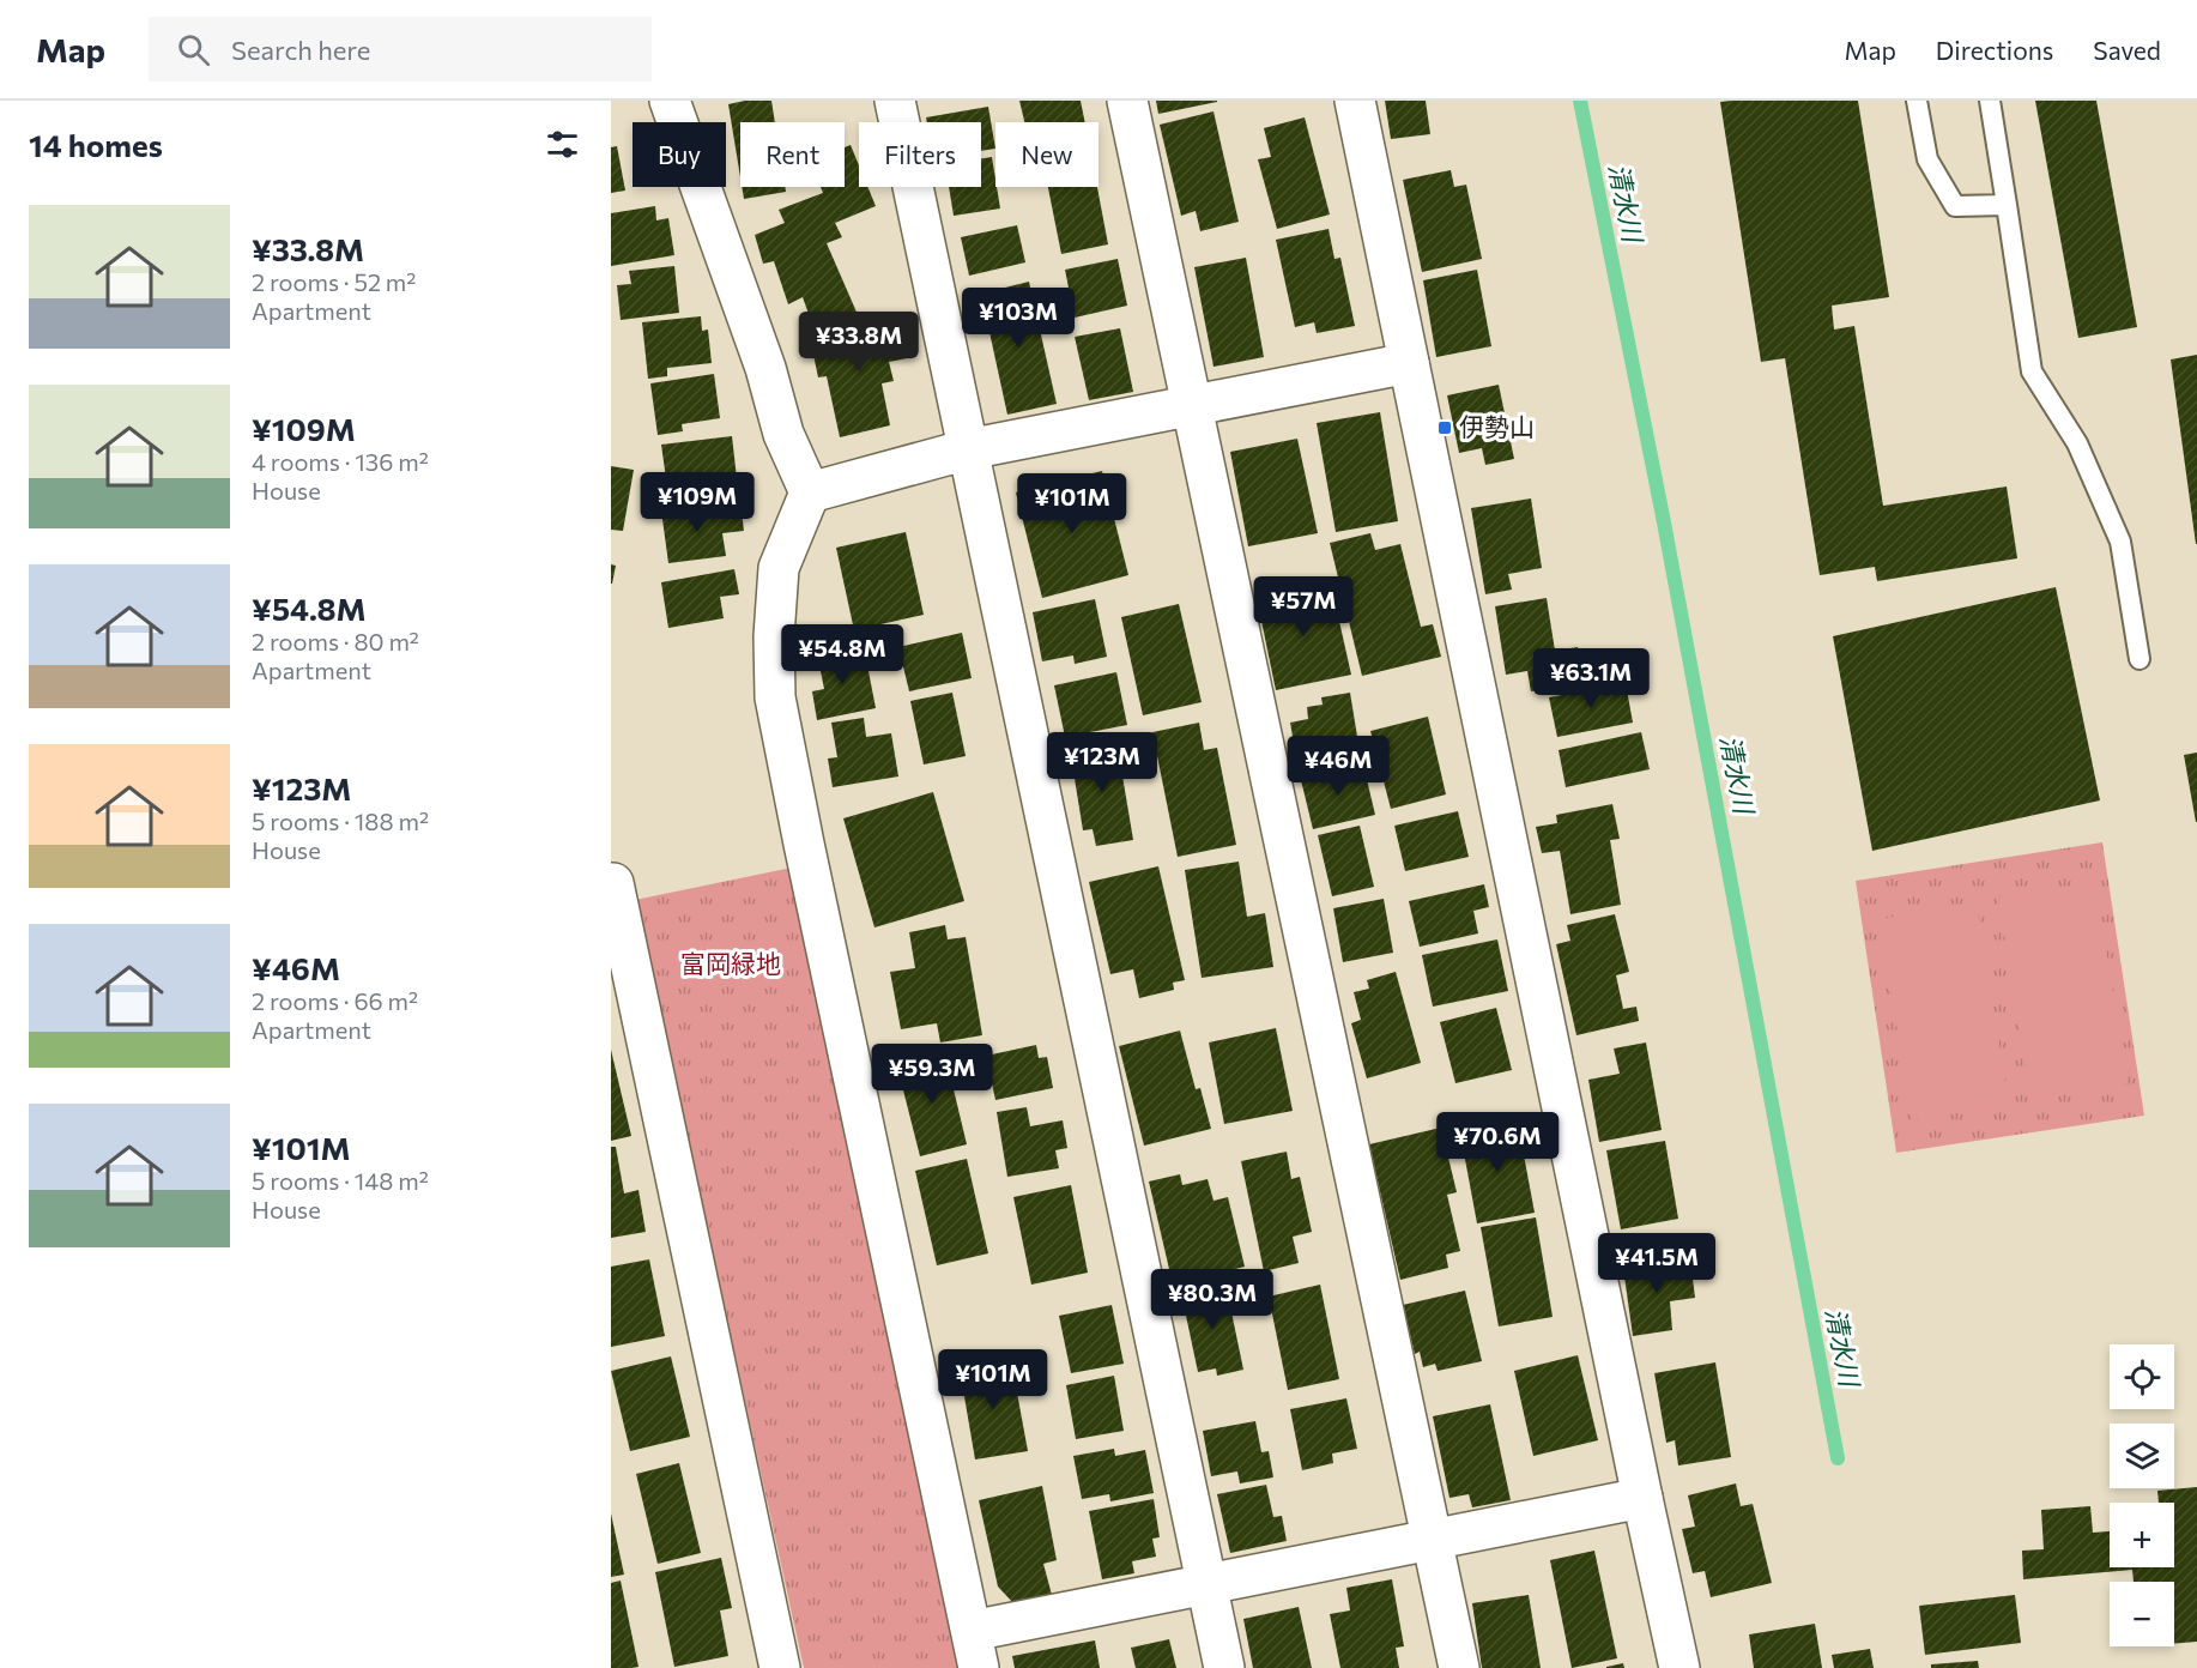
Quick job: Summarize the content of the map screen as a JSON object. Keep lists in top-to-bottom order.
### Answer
{
  "water": ["清水川"],
  "parks": ["富岡緑地"],
  "places": {
    "transit": ["伊勢山"]
  },
  "page": {
    "header": "Map",
    "search": "Search here",
    "nav": ["Map", "Directions", "Saved"],
    "heading": "14 homes",
    "chip": [
      "Buy",
      "Rent",
      "Filters",
      "New"
    ],
    "list": [
      {
        "name": "¥33.8M",
        "note": "2 rooms · 52 m² · Apartment"
      },
      {
        "name": "¥109M",
        "note": "4 rooms · 136 m² · House"
      },
      {
        "name": "¥54.8M",
        "note": "2 rooms · 80 m² · Apartment"
      },
      {
        "name": "¥123M",
        "note": "5 rooms · 188 m² · House"
      },
      {
        "name": "¥46M",
        "note": "2 rooms · 66 m² · Apartment"
      },
      {
        "name": "¥101M",
        "note": "5 rooms · 148 m² · House"
      }
    ],
    "price": [
      "¥103M",
      "¥33.8M",
      "¥109M",
      "¥101M",
      "¥57M",
      "¥54.8M",
      "¥63.1M",
      "¥123M",
      "¥46M",
      "¥59.3M",
      "¥70.6M",
      "¥41.5M",
      "¥80.3M",
      "¥101M"
    ],
    "map_buttons": ["+", "−"]
  }
}
